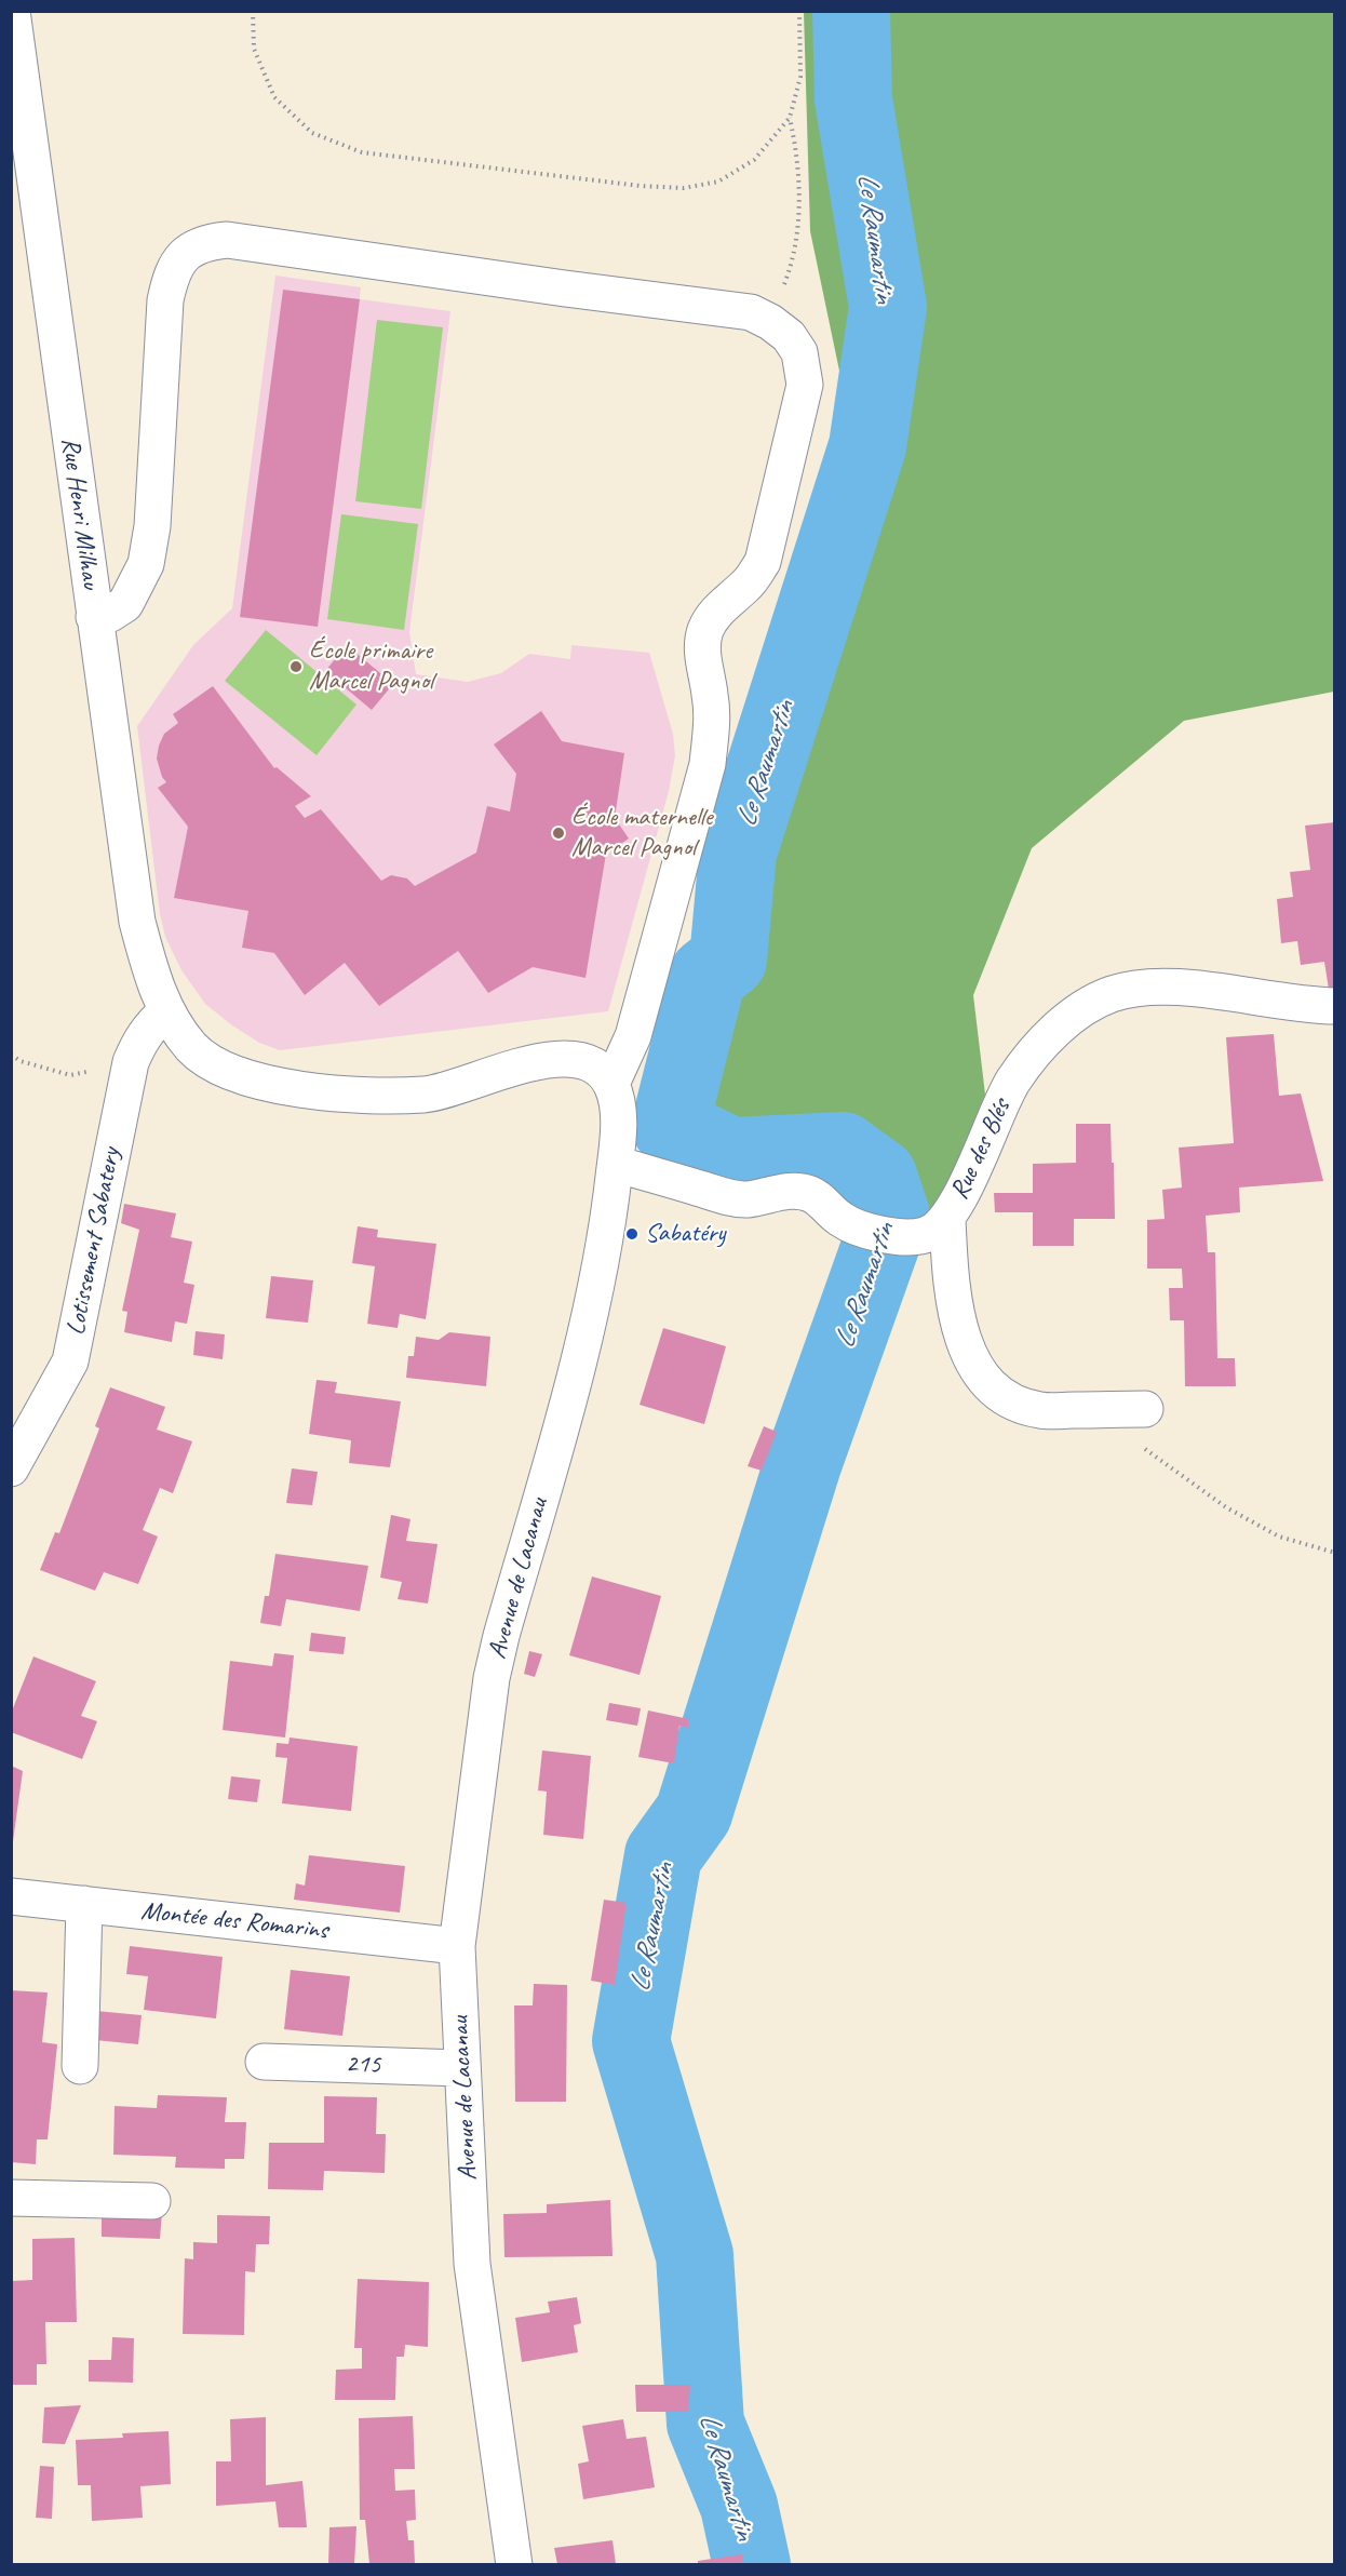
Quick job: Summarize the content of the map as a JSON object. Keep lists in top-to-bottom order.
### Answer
{
  "streets": {
    "street": [
      "Rue Henri Milhau",
      "Rue des Blés",
      "Lotissement Sabatery",
      "Avenue de Lacanau",
      "Montée des Romarins",
      "215"
    ]
  },
  "crossings": [
    ["Rue Henri Milhau", "Lotissement Sabatery"],
    ["Rue des Blés", "Avenue de Lacanau"],
    ["Avenue de Lacanau", "Montée des Romarins"],
    ["Avenue de Lacanau", "215"]
  ],
  "water": ["Le Raumartin"],
  "places": ["École primaire Marcel Pagnol", "École maternelle Marcel Pagnol", "Sabatéry"]
}
